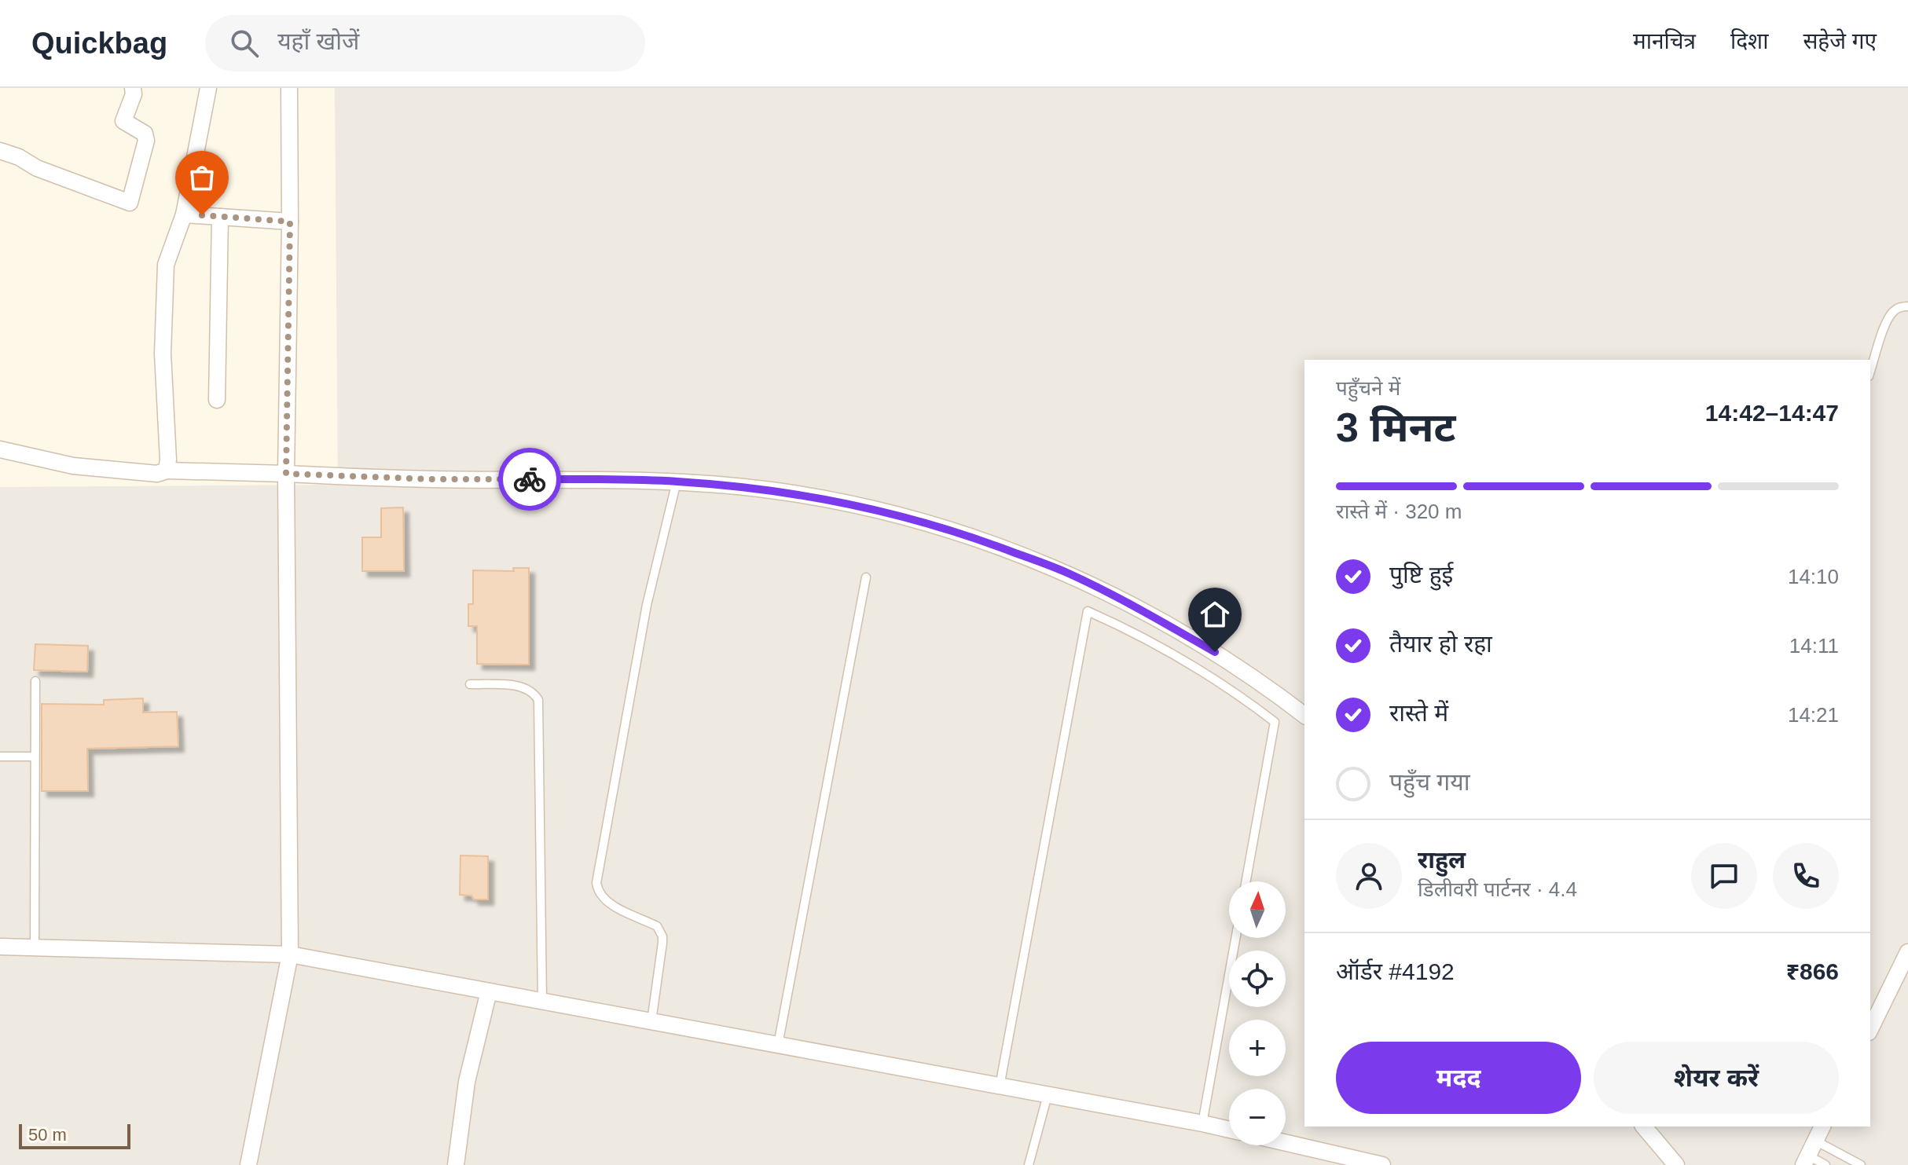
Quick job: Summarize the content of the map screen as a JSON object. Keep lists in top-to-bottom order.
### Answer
{
  "scale_bar": "50 m",
  "north": "top",
  "page": {
    "header": "Quickbag",
    "search": "यहाँ खोजें",
    "nav": ["मानचित्र", "दिशा", "सहेजे गए"],
    "heading": ["3 मिनट", "पहुँचने में", "14:42–14:47"],
    "panel": [
      "राहुल",
      "डिलीवरी पार्टनर · 4.4",
      "ऑर्डर #4192",
      "₹866"
    ],
    "bar": "रास्ते में · 320 m",
    "list": [
      ["पुष्टि हुई", "14:10"],
      ["तैयार हो रहा", "14:11"],
      ["रास्ते में", "14:21"],
      "पहुँच गया"
    ],
    "map_buttons": ["+", "−"],
    "buttons": ["मदद", "शेयर करें"],
    "scale": "50 m"
  }
}
